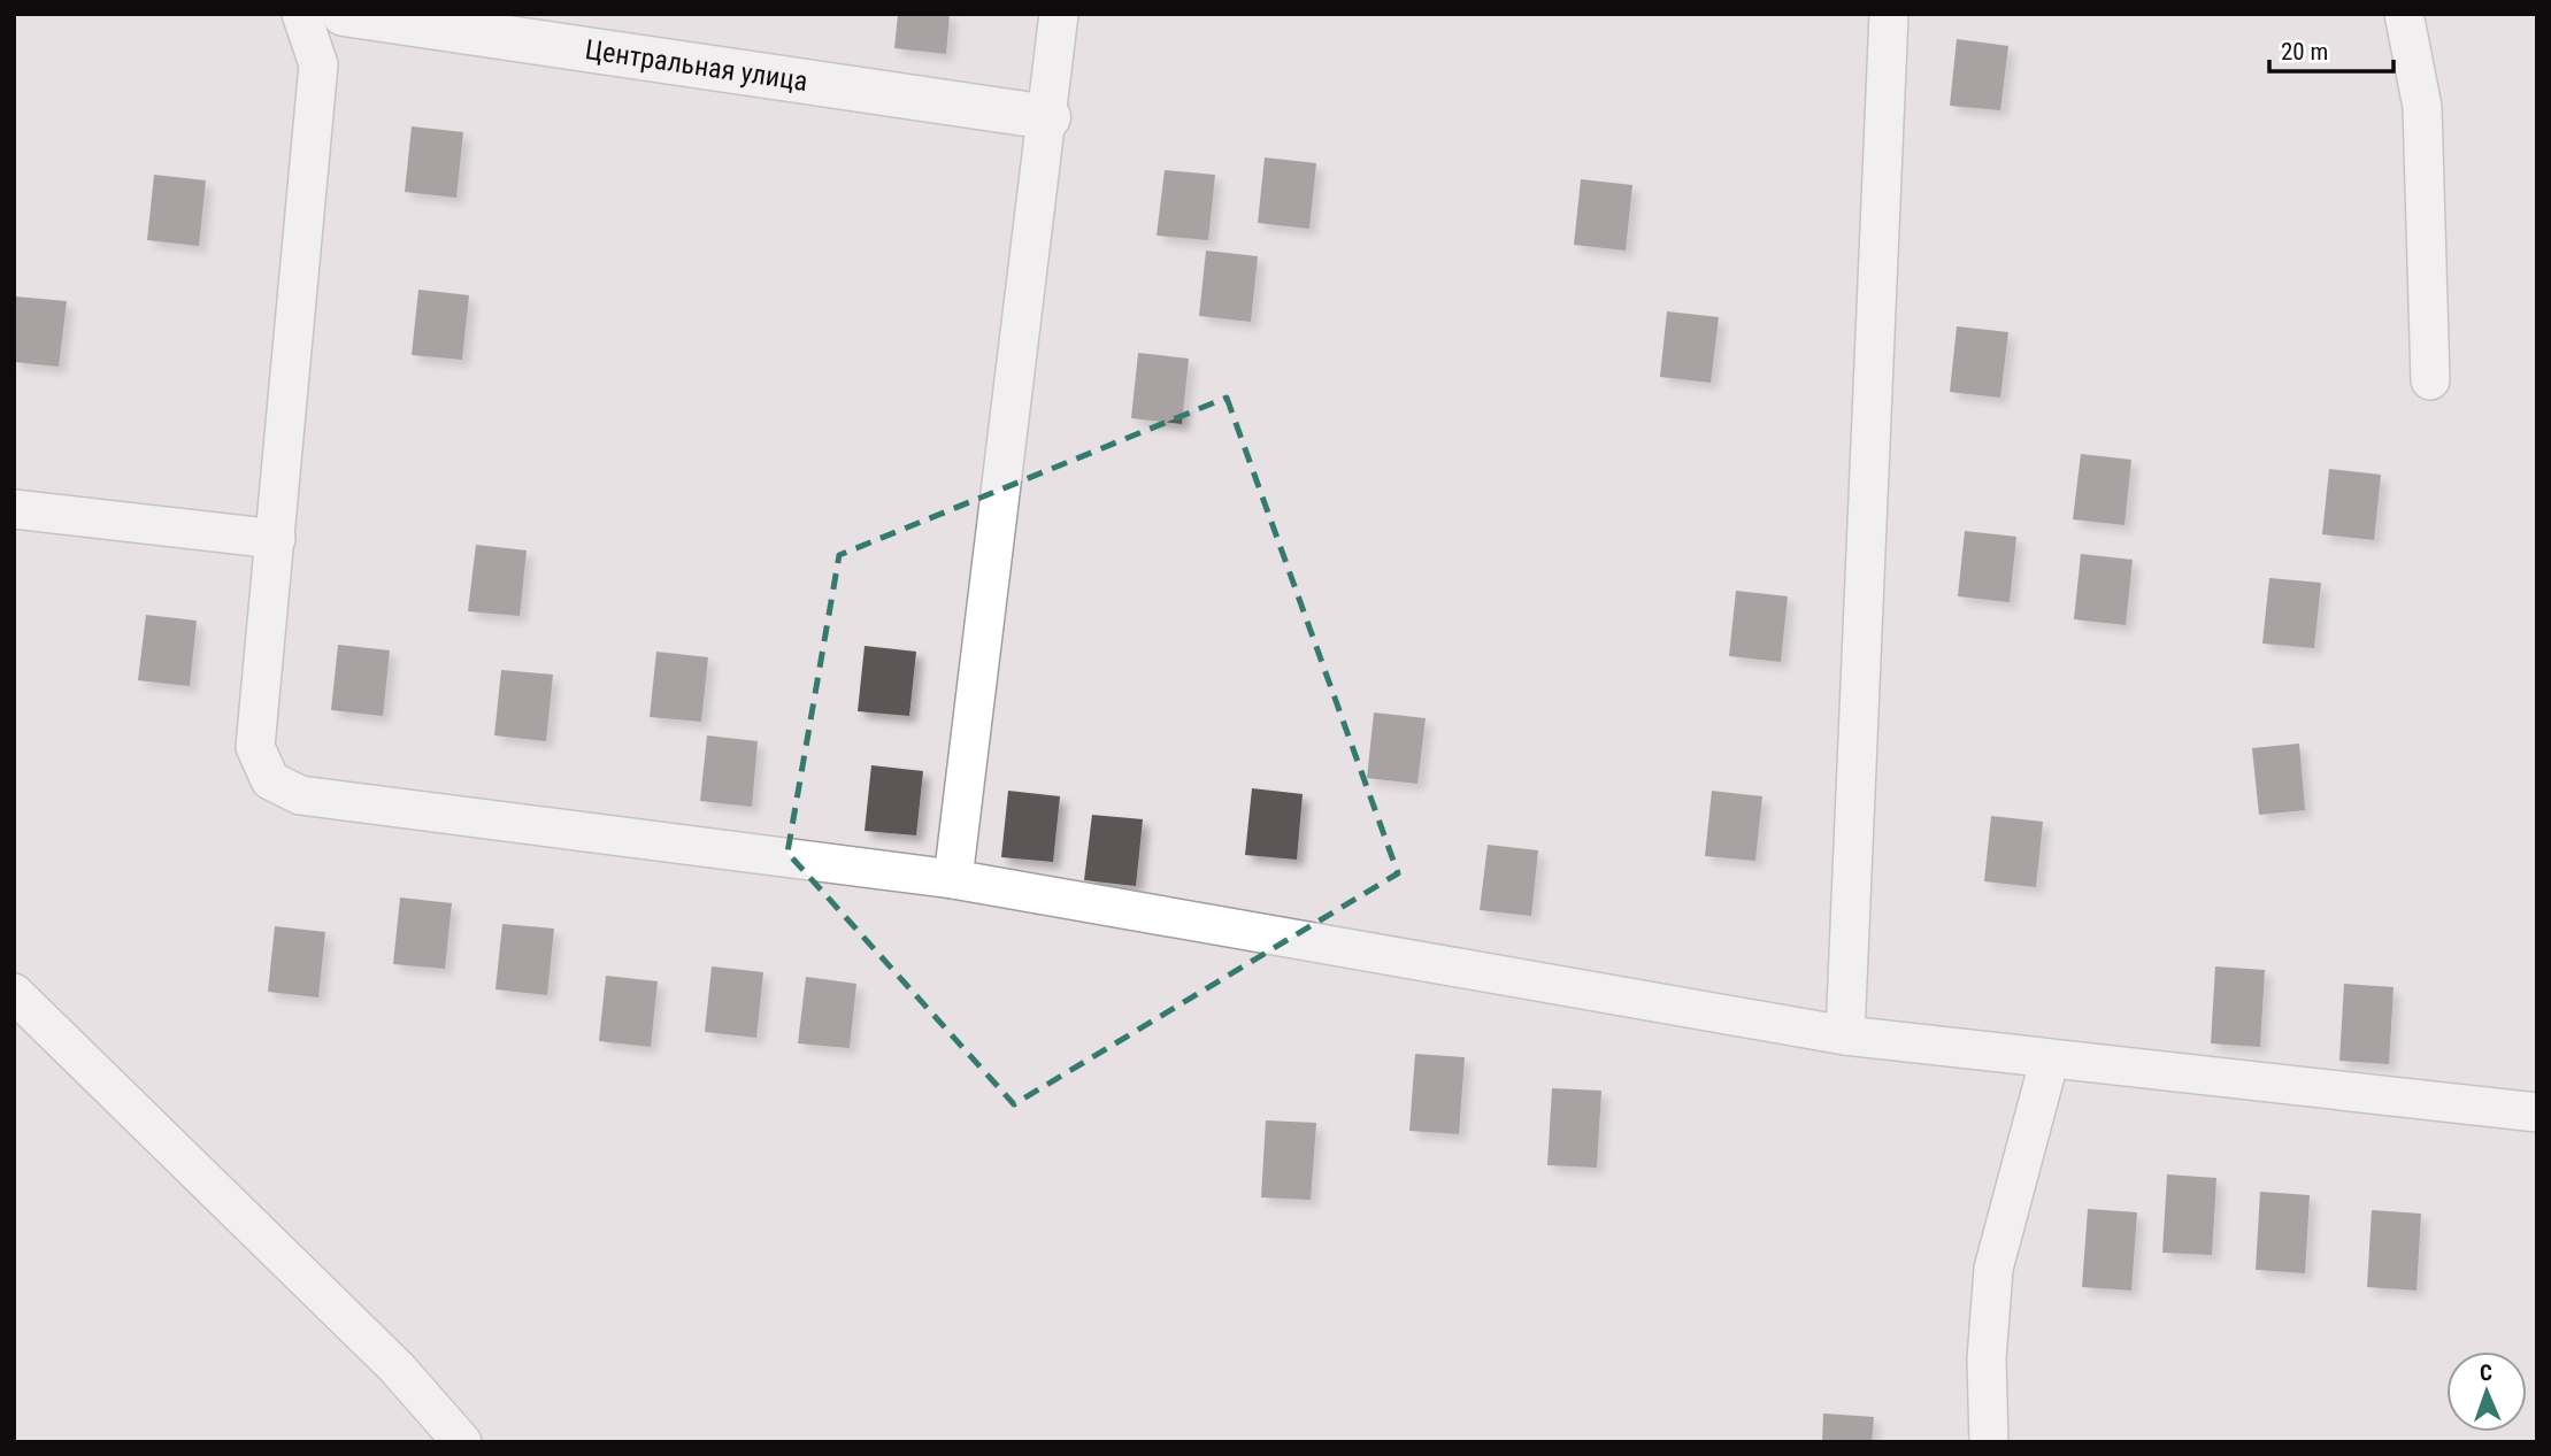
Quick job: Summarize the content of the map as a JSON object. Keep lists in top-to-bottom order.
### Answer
{
  "streets": {
    "street": ["Центральная улица"]
  },
  "scale_bar": "20 m",
  "north": "top"
}
